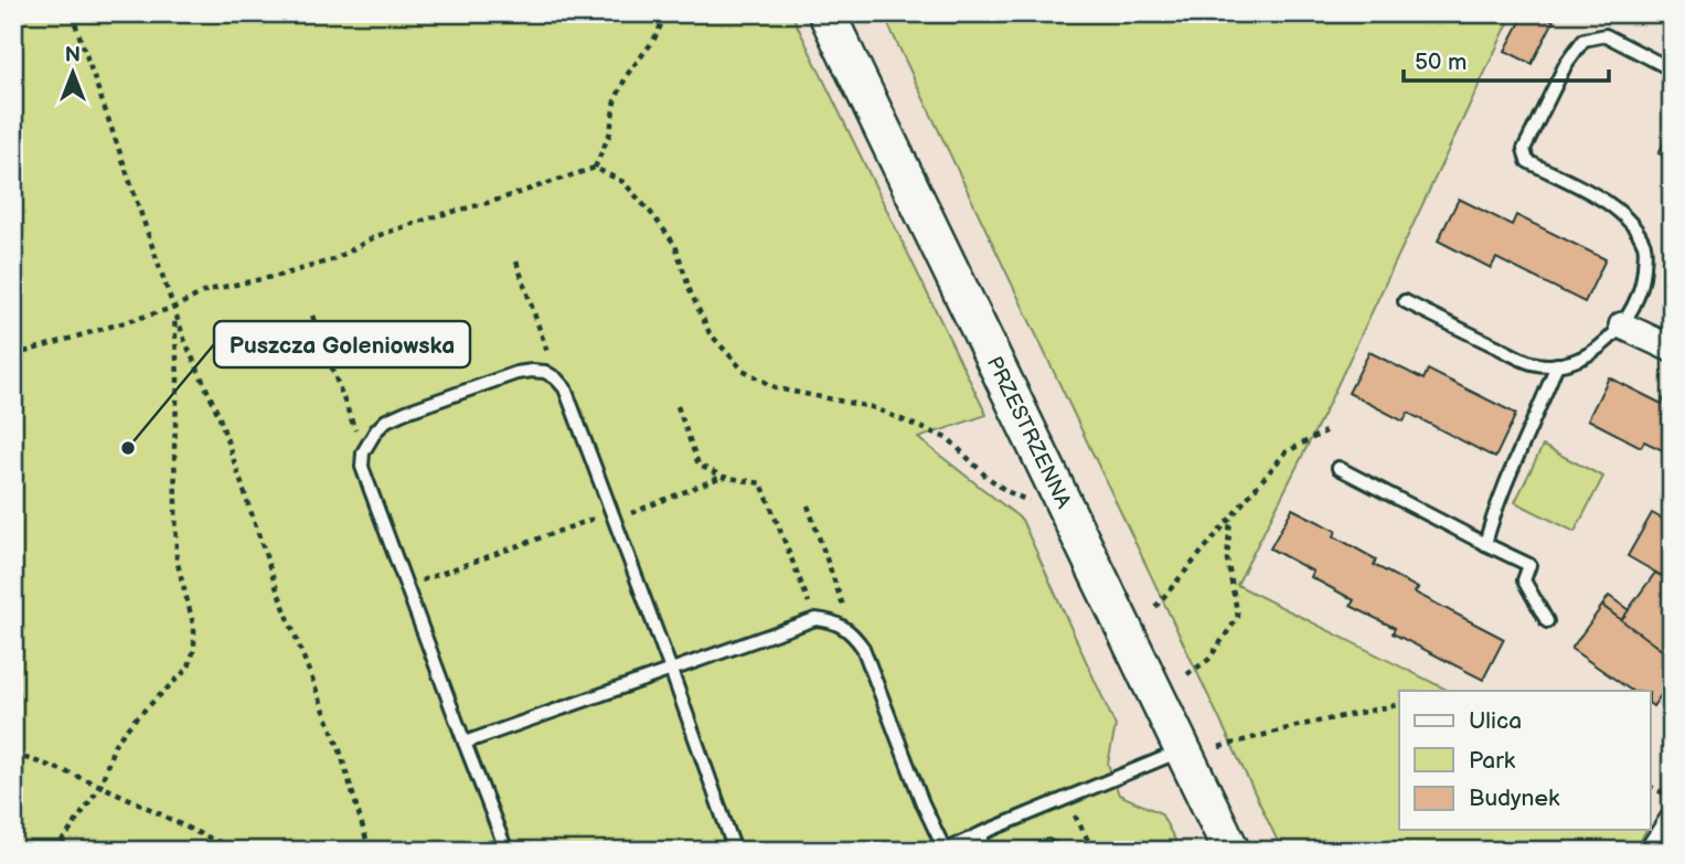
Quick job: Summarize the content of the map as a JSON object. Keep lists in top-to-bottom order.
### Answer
{
  "streets": {
    "street": ["PRZESTRZENNA"]
  },
  "places": ["Puszcza Goleniowska"],
  "legend": ["Ulica", "Park", "Budynek"],
  "scale_bar": "50 m",
  "north": "top"
}
